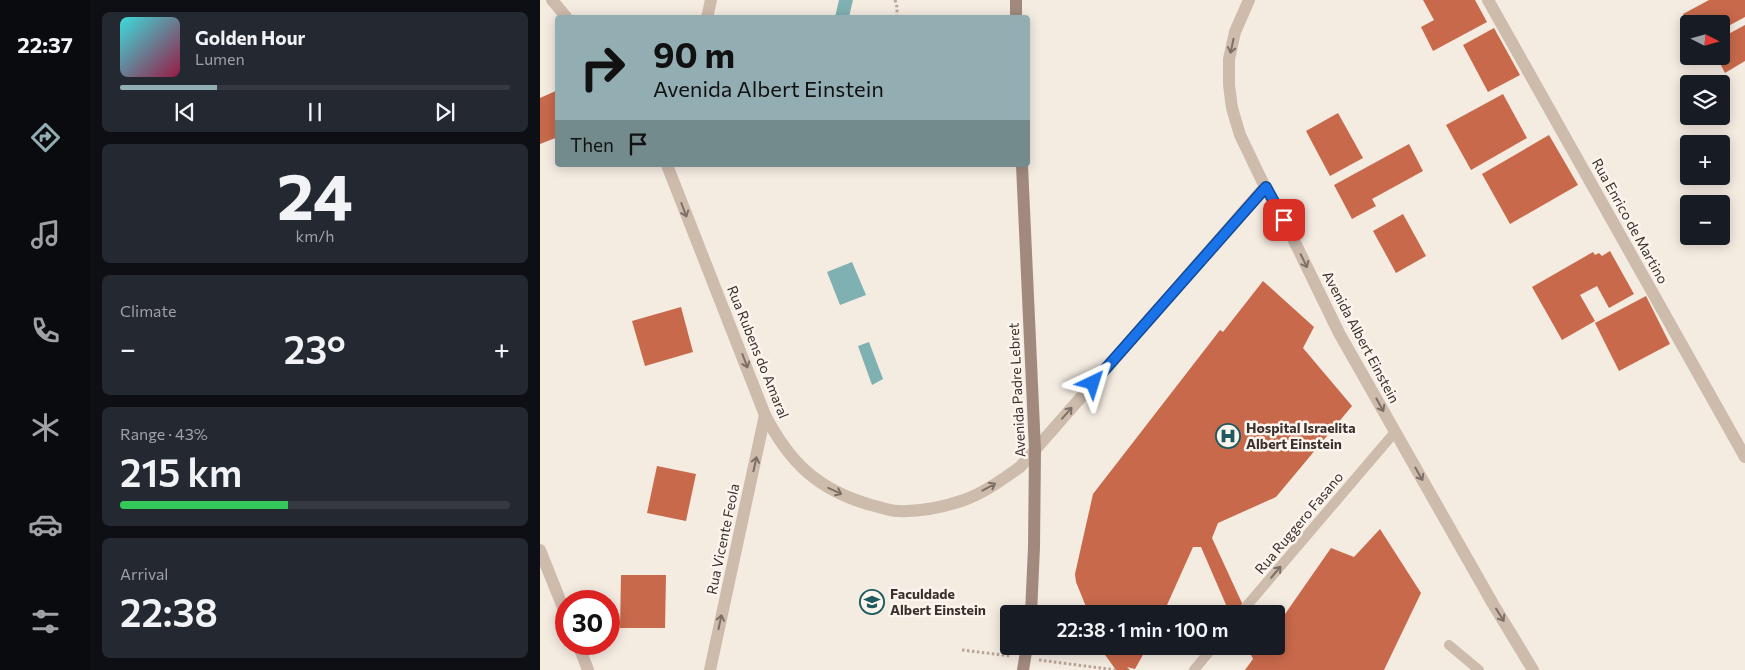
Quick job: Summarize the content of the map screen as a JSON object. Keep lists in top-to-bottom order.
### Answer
{
  "streets": {
    "main road": ["Avenida Padre Lebret"],
    "street": [
      "Rua Enrico de Martino",
      "Avenida Albert Einstein",
      "Rua Rubens do Amaral",
      "Rua Vicente Feola"
    ],
    "lane": ["Rua Ruggero Fasano"]
  },
  "crossings": [
    ["Avenida Albert Einstein", "Rua Rubens do Amaral"],
    ["Avenida Albert Einstein", "Rua Ruggero Fasano"],
    ["Rua Rubens do Amaral", "Avenida Padre Lebret"],
    ["Rua Rubens do Amaral", "Rua Vicente Feola"]
  ],
  "one_way": ["Avenida Albert Einstein", "Rua Ruggero Fasano", "Rua Vicente Feola"],
  "places": {
    "hospital": ["Hospital Israelita Albert Einstein"],
    "school or university": ["Faculdade Albert Einstein"]
  },
  "north": "right",
  "page": {
    "tabs": "22:37",
    "map_buttons": ["+", "−"],
    "turn": ["90 m", "Avenida Albert Einstein"],
    "song": ["Golden Hour", "Lumen"],
    "then": "Then",
    "tile": [
      ["24", "km/h"],
      "Climate",
      ["Range · 43%", "215 km"],
      ["Arrival", "22:38"]
    ],
    "heat": ["−", "23°", "+"],
    "limit": "30",
    "trip": "22:38 · 1 min · 100 m"
  }
}
